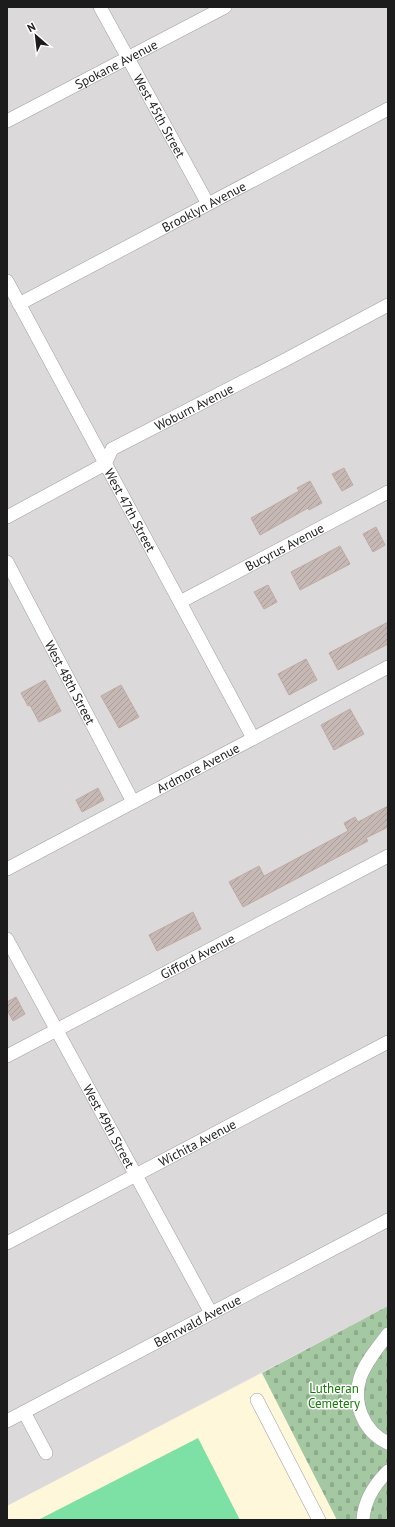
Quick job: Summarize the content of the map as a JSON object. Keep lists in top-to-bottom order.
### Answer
{
  "streets": {
    "street": [
      "Spokane Avenue",
      "West 45th Street",
      "Brooklyn Avenue",
      "Woburn Avenue",
      "West 47th Street",
      "Bucyrus Avenue",
      "West 48th Street",
      "Ardmore Avenue",
      "Gifford Avenue",
      "West 49th Street",
      "Wichita Avenue",
      "Behrwald Avenue"
    ]
  },
  "crossings": [
    ["Spokane Avenue", "West 45th Street"],
    ["West 45th Street", "Brooklyn Avenue"],
    ["Brooklyn Avenue", "West 47th Street"],
    ["Woburn Avenue", "West 47th Street"],
    ["West 47th Street", "Bucyrus Avenue"],
    ["West 47th Street", "Ardmore Avenue"],
    ["West 48th Street", "Ardmore Avenue"],
    ["Gifford Avenue", "West 49th Street"],
    ["West 49th Street", "Wichita Avenue"],
    ["West 49th Street", "Behrwald Avenue"]
  ],
  "parks": ["Lutheran Cemetery"],
  "north": "top left"
}
